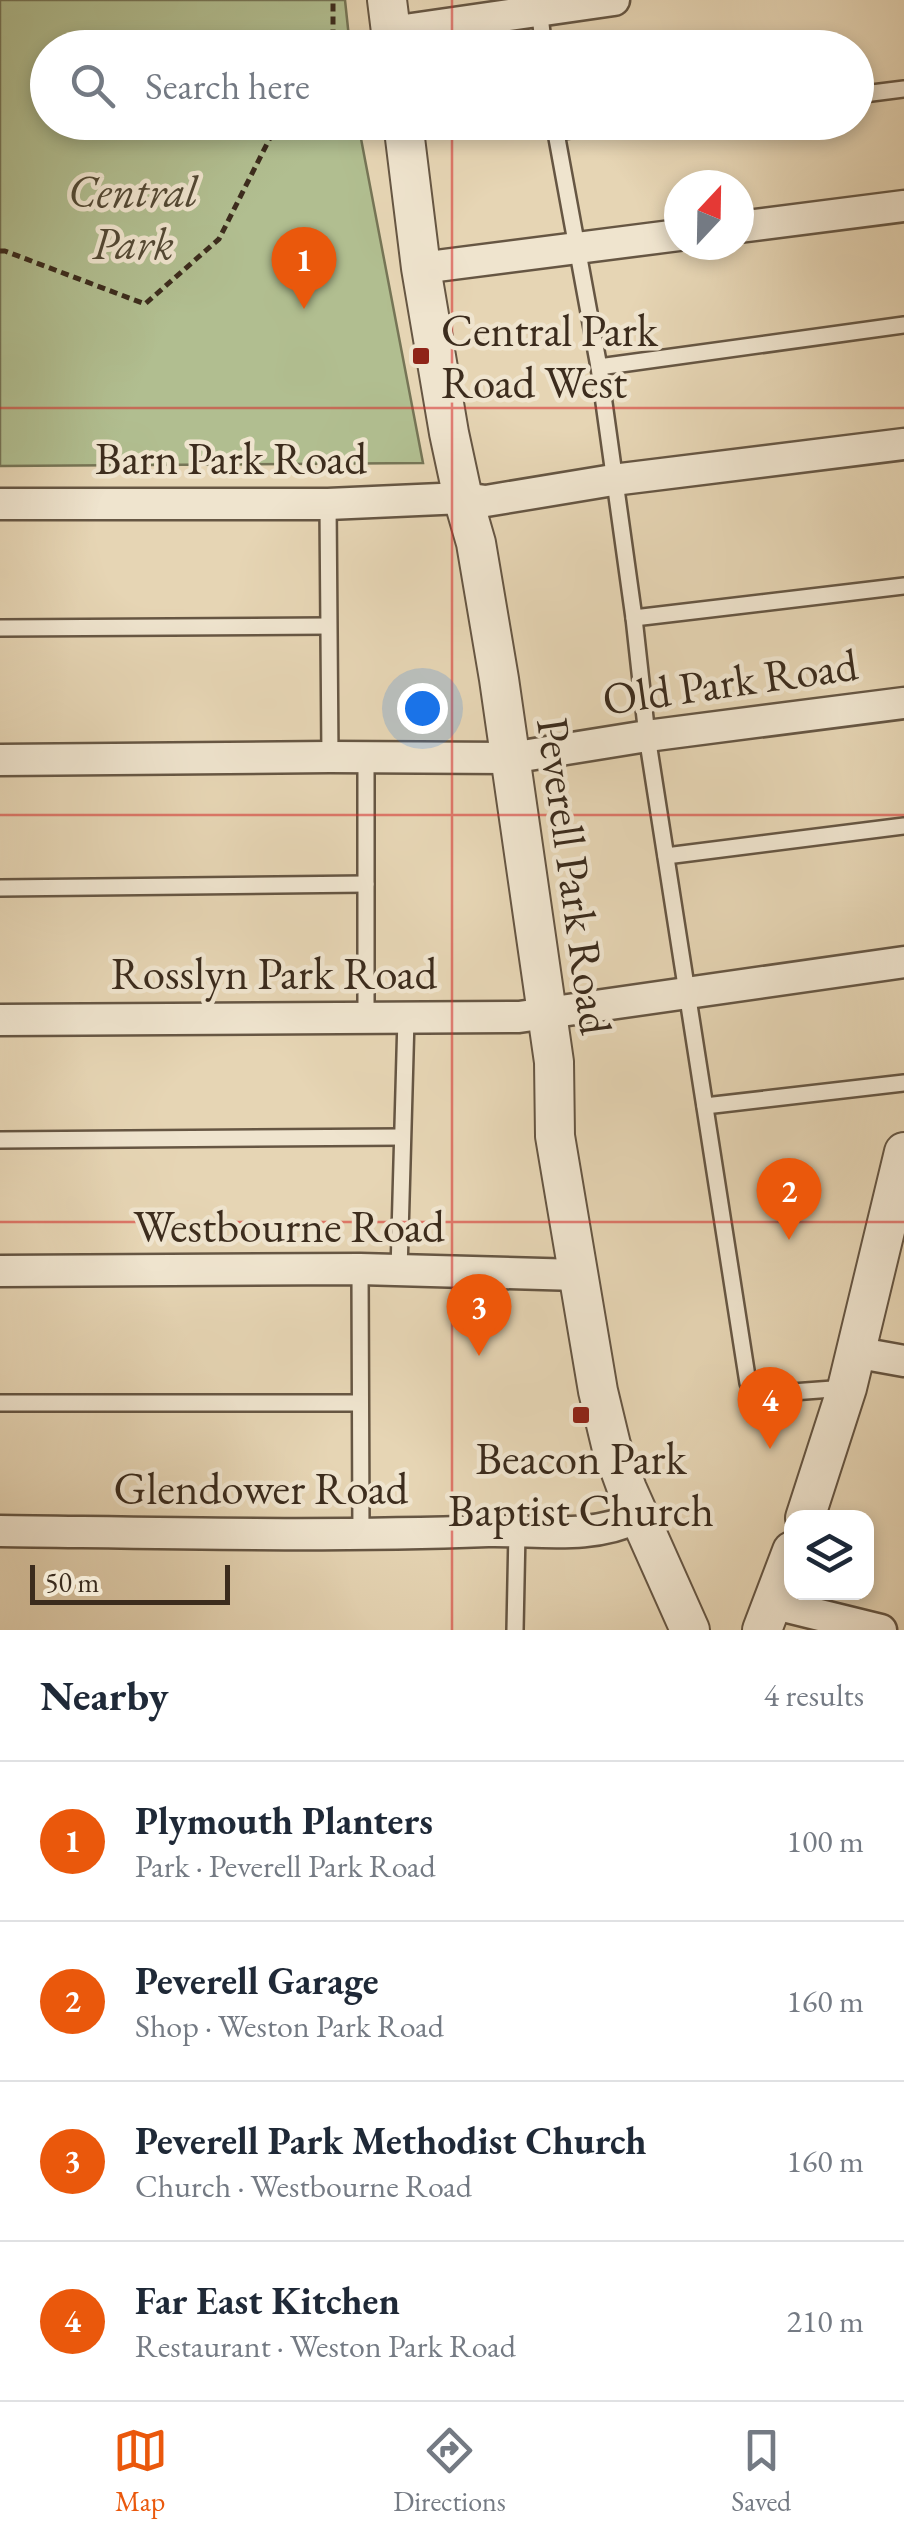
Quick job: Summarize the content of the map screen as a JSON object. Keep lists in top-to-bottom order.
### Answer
{
  "streets": {
    "street": [
      "Barn Park Road",
      "Old Park Road",
      "Peverell Park Road",
      "Rosslyn Park Road",
      "Westbourne Road",
      "Glendower Road"
    ]
  },
  "crossings": [
    ["Barn Park Road", "Peverell Park Road"],
    ["Old Park Road", "Peverell Park Road"],
    ["Peverell Park Road", "Rosslyn Park Road"],
    ["Peverell Park Road", "Westbourne Road"],
    ["Peverell Park Road", "Glendower Road"]
  ],
  "parks": ["Central Park"],
  "places": {
    "transit": ["Central Park Road West", "Beacon Park Baptist Church"]
  },
  "scale_bar": "50 m",
  "north": "top",
  "page": {
    "search": "Search here",
    "pins": [
      "1",
      "2",
      "3",
      "4"
    ],
    "scale": "50 m",
    "heading": ["Nearby", "4 results"],
    "list": [
      {
        "mark": "1",
        "name": "Plymouth Planters",
        "note": "Park · Peverell Park Road",
        "value": "100 m"
      },
      {
        "mark": "2",
        "name": "Peverell Garage",
        "note": "Shop · Weston Park Road",
        "value": "160 m"
      },
      {
        "mark": "3",
        "name": "Peverell Park Methodist Church",
        "note": "Church · Westbourne Road",
        "value": "160 m"
      },
      {
        "mark": "4",
        "name": "Far East Kitchen",
        "note": "Restaurant · Weston Park Road",
        "value": "210 m"
      }
    ],
    "nav": ["Map", "Directions", "Saved"]
  }
}
